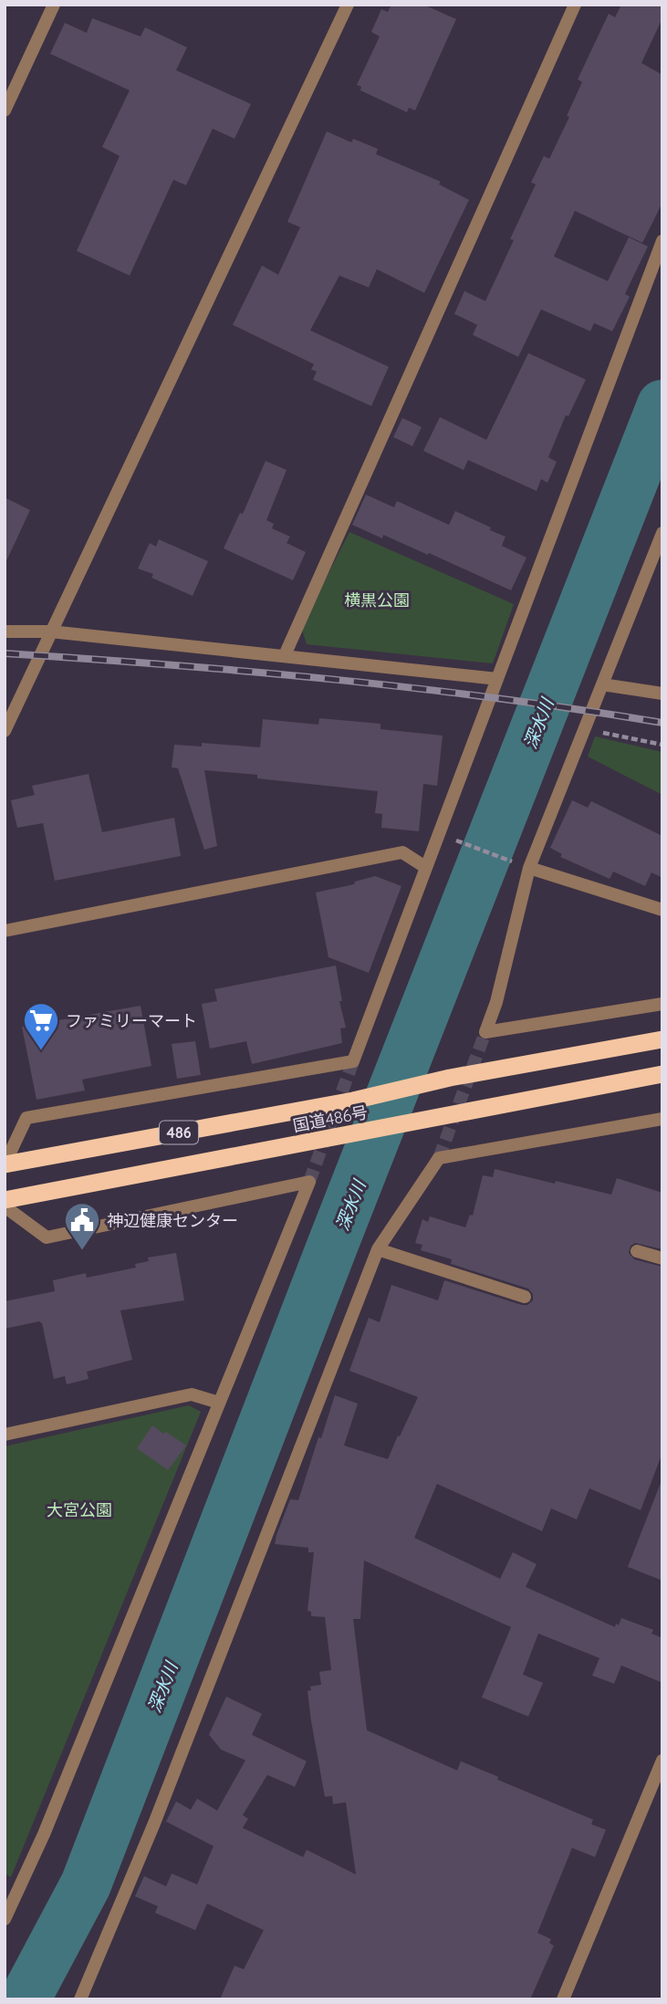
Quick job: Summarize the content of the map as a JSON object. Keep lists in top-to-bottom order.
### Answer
{
  "streets": {
    "highway": ["国道486号", "486"]
  },
  "water": ["深水川"],
  "parks": ["横黒公園", "大宮公園"],
  "places": {
    "supermarket": ["ファミリーマート"],
    "public building": ["神辺健康センター"]
  }
}
